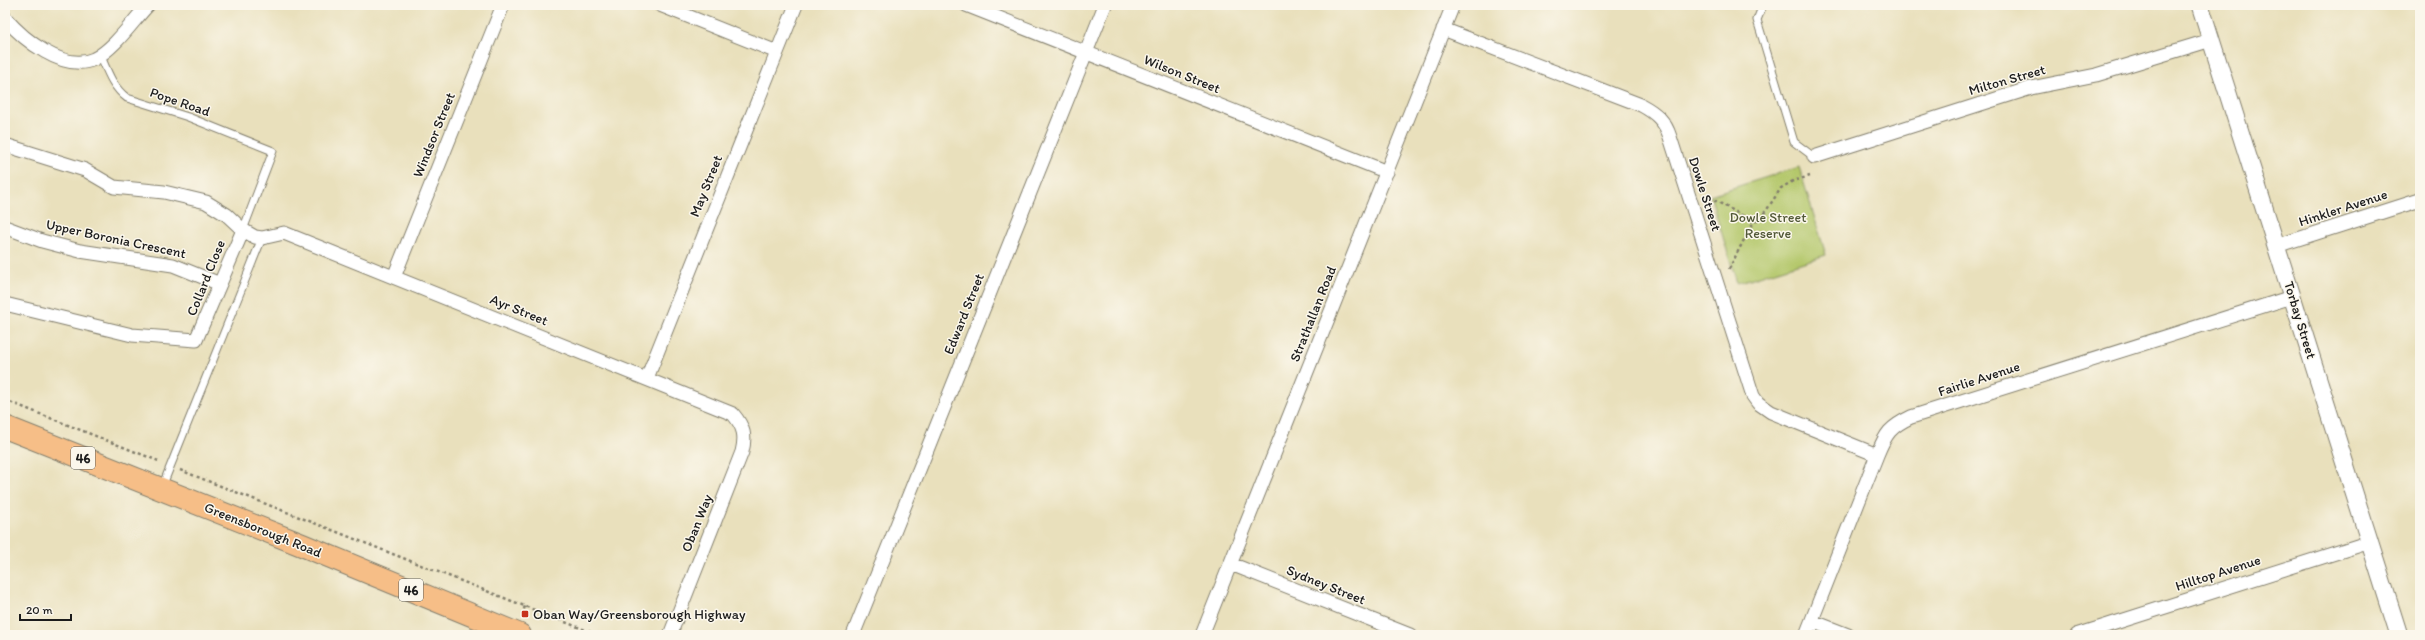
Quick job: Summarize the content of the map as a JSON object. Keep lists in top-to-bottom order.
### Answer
{
  "streets": {
    "highway": ["46", "Greensborough Road"],
    "street": [
      "Wilson Street",
      "Milton Street",
      "Windsor Street",
      "May Street",
      "Dowle Street",
      "Hinkler Avenue",
      "Upper Boronia Crescent",
      "Collard Close",
      "Ayr Street",
      "Edward Street",
      "Strathallan Road",
      "Torbay Street",
      "Fairlie Avenue",
      "Oban Way",
      "Hilltop Avenue",
      "Sydney Street"
    ],
    "lane": ["Pope Road"]
  },
  "crossings": [
    ["Wilson Street", "Edward Street"],
    ["Wilson Street", "Strathallan Road"],
    ["Milton Street", "Torbay Street"],
    ["Pope Road", "Collard Close"],
    ["Windsor Street", "Ayr Street"],
    ["May Street", "Ayr Street"],
    ["Dowle Street", "Strathallan Road"],
    ["Dowle Street", "Fairlie Avenue"],
    ["Hinkler Avenue", "Torbay Street"],
    ["Upper Boronia Crescent", "Collard Close"],
    ["Collard Close", "Ayr Street"],
    ["Ayr Street", "Oban Way"],
    ["Strathallan Road", "Sydney Street"],
    ["Torbay Street", "Fairlie Avenue"],
    ["Torbay Street", "Hilltop Avenue"]
  ],
  "parks": ["Dowle Street Reserve"],
  "places": {
    "transit": ["Oban Way/Greensborough Highway"]
  },
  "scale_bar": "20 m"
}
